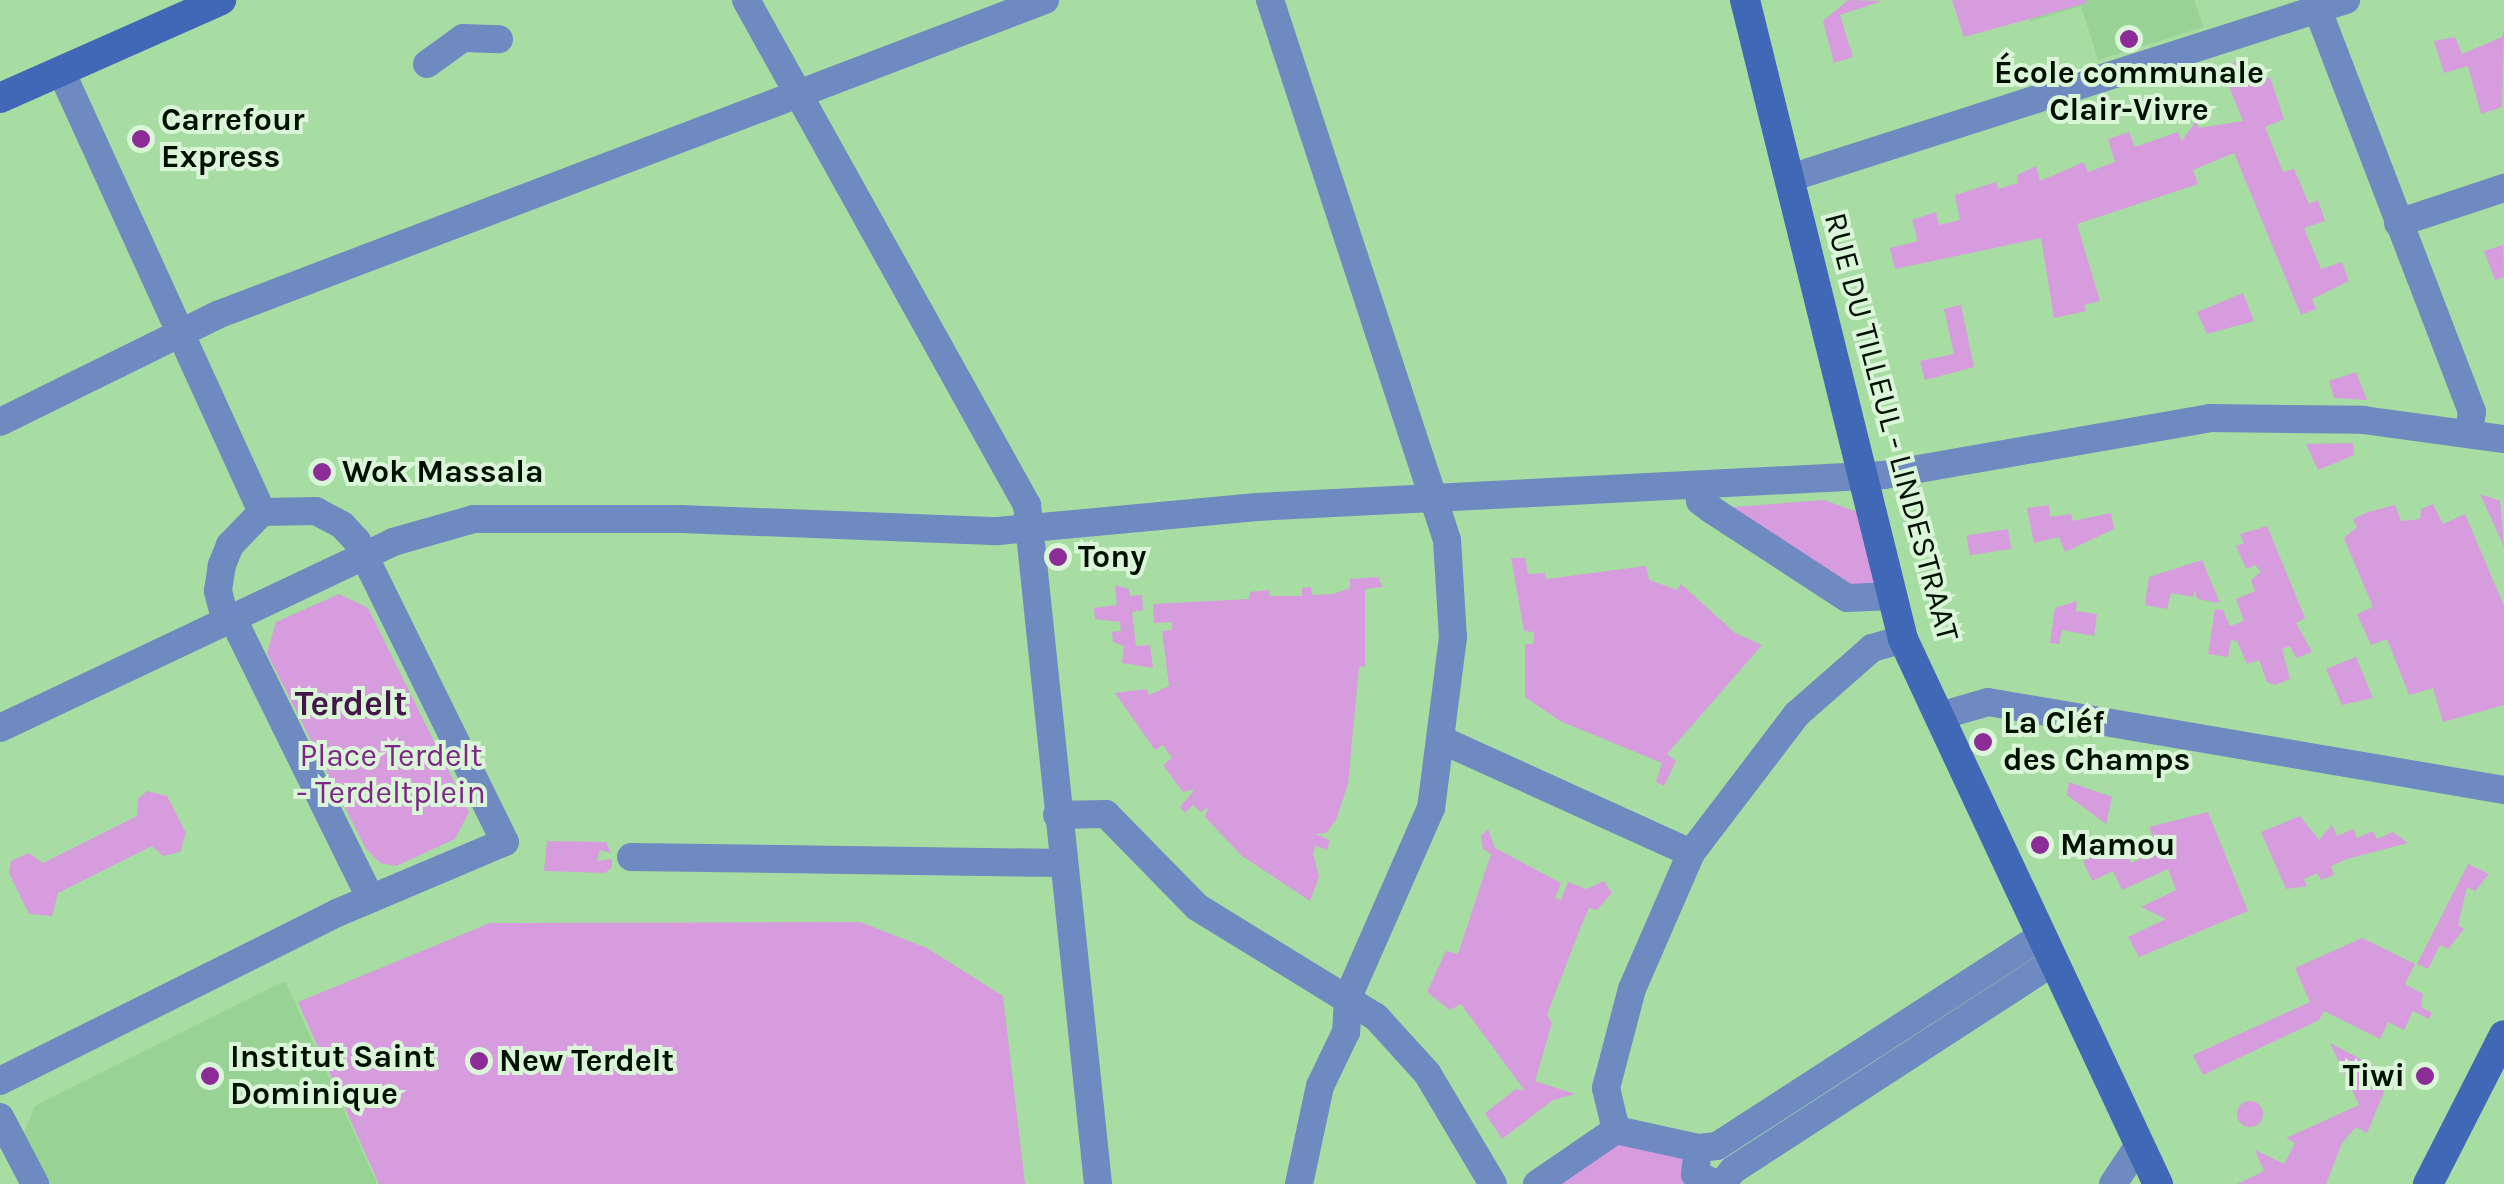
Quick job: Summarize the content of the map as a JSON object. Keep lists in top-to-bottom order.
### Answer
{
  "streets": {
    "street": ["RUE DU TILLEUL - LINDESTRAAT"]
  },
  "districts": ["Terdelt"],
  "parks": ["Place Terdelt - Terdeltplein"],
  "places": [
    "École communale Clair-Vivre",
    "Carrefour Express",
    "Wok Massala",
    "Tony",
    "La Cléf des Champs",
    "Mamou",
    "New Terdelt",
    "Institut Saint Dominique",
    "Tiwi"
  ]
}
